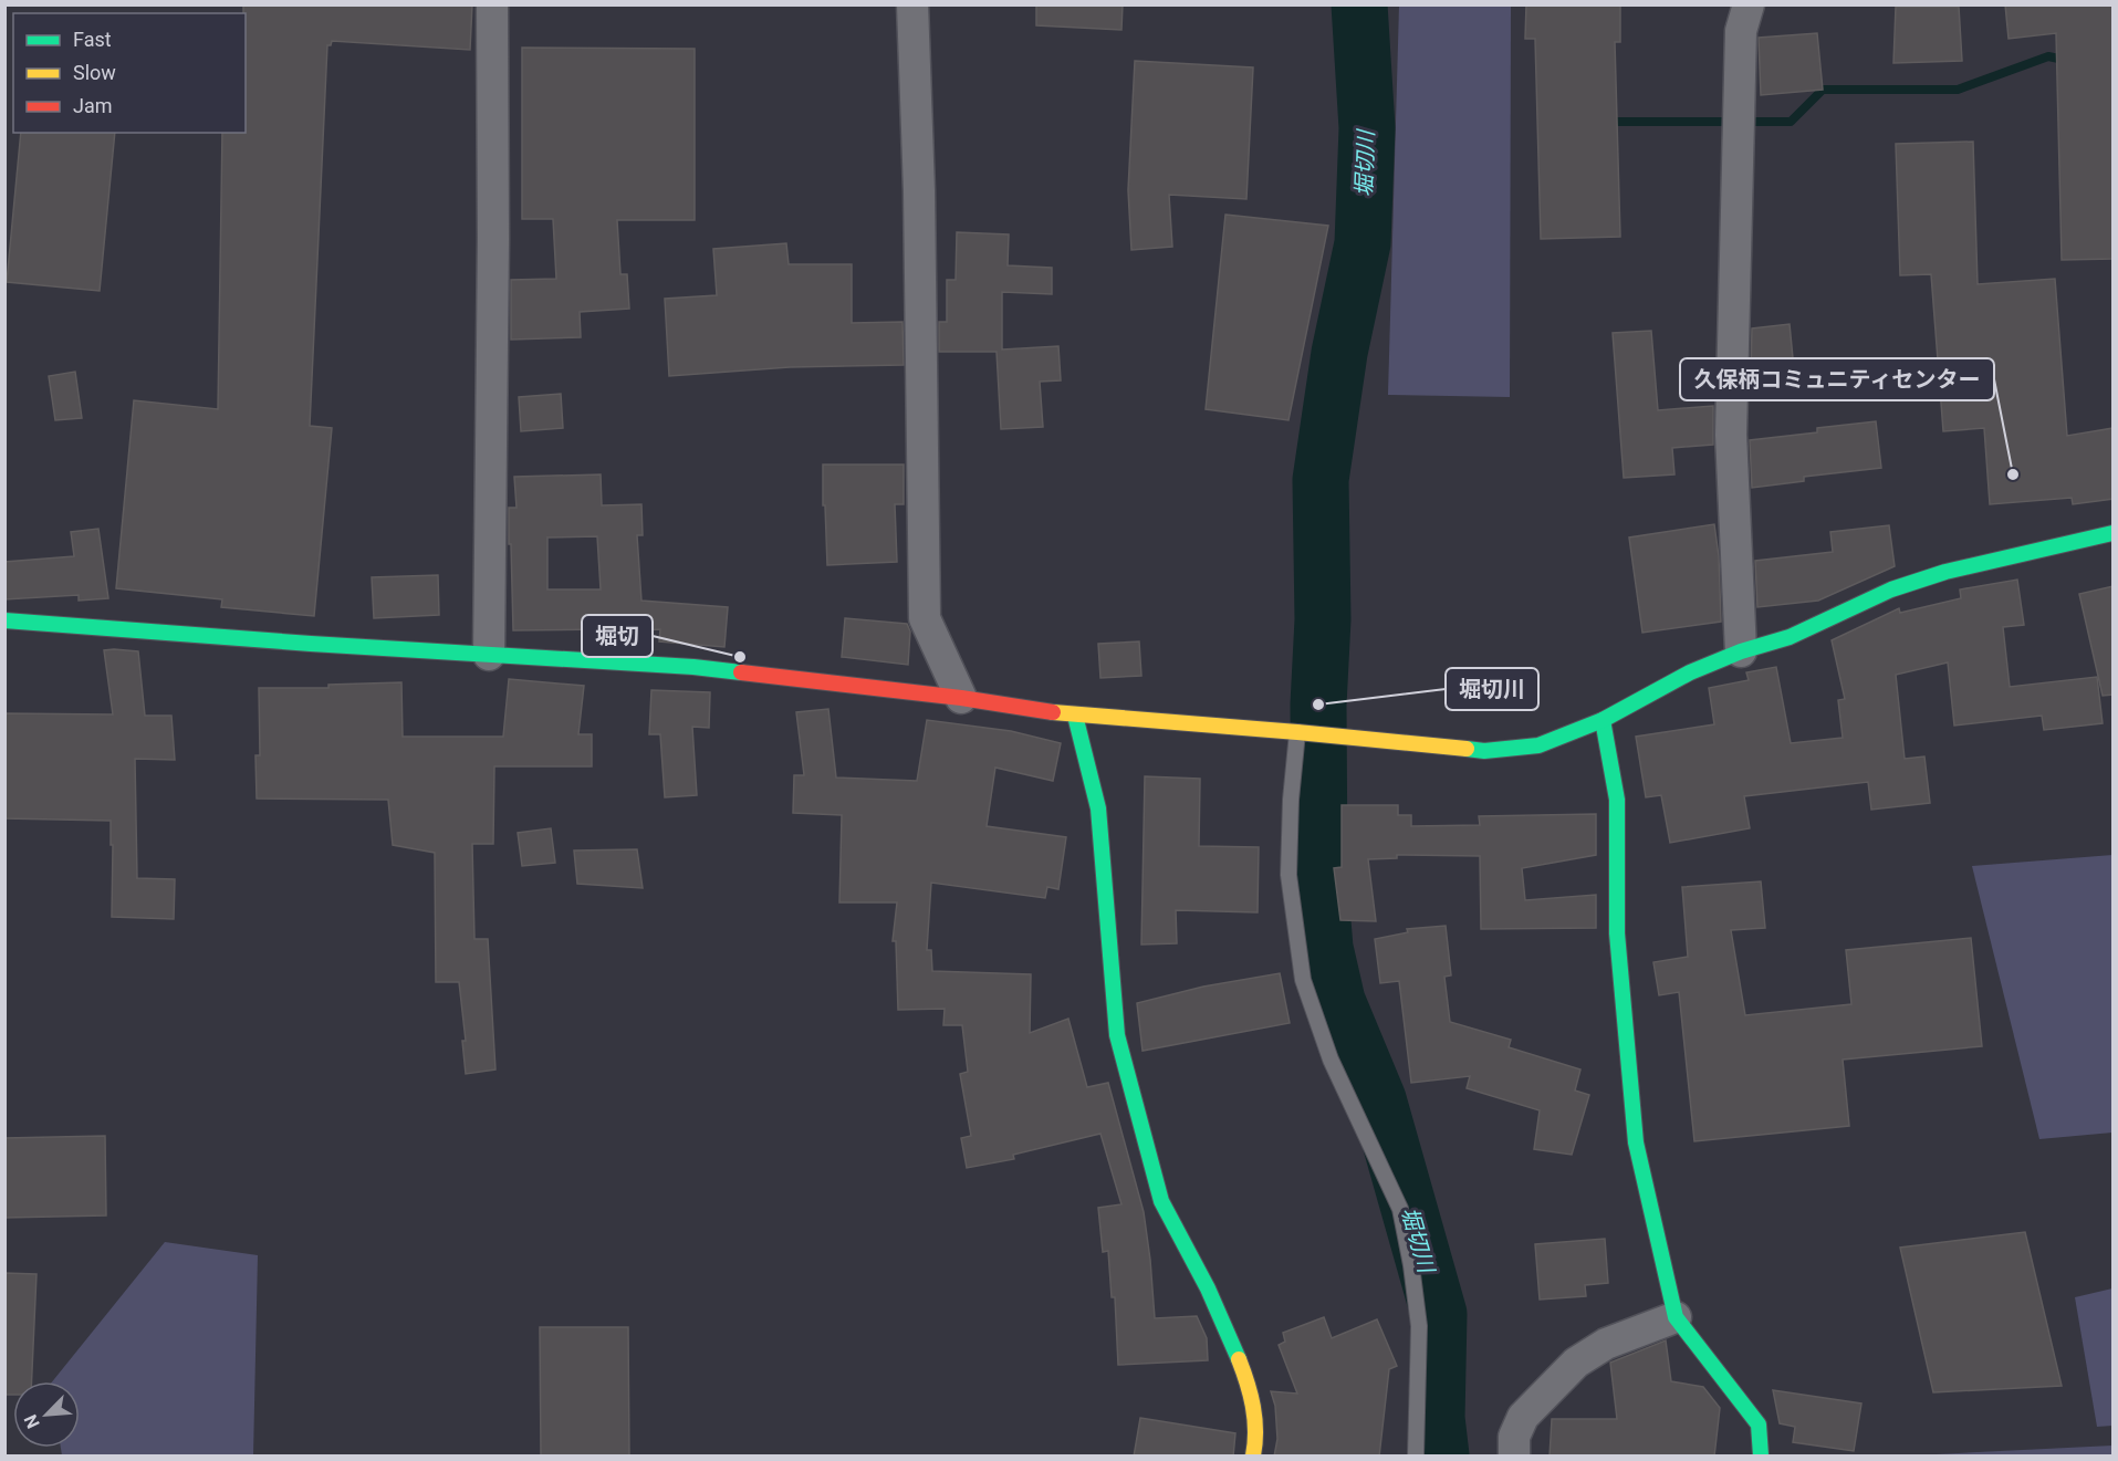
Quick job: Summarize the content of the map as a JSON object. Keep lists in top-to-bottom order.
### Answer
{
  "water": ["堀切川"],
  "places": ["久保柄コミュニティセンター", "堀切", "堀切川"],
  "legend": ["Fast", "Slow", "Jam"],
  "north": "bottom left"
}
